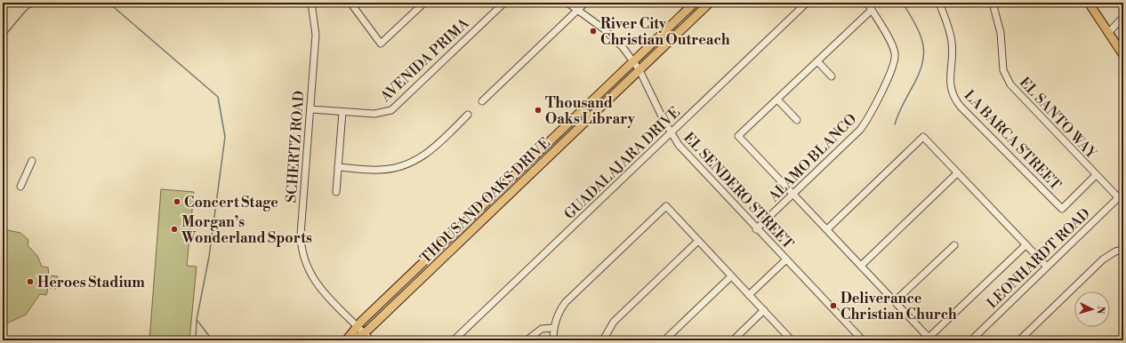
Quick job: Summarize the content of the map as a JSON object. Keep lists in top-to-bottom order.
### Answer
{
  "streets": {
    "main road": ["THOUSAND OAKS DRIVE"],
    "street": [
      "AVENIDA PRIMA",
      "EL SANTO WAY",
      "LA BARCA STREET",
      "SCHERTZ ROAD",
      "ALAMO BLANCO",
      "GUADALAJARA DRIVE",
      "EL SENDERO STREET",
      "LEONHARDT ROAD"
    ]
  },
  "crossings": [
    ["AVENIDA PRIMA", "SCHERTZ ROAD"],
    ["EL SANTO WAY", "LA BARCA STREET"],
    ["EL SANTO WAY", "LEONHARDT ROAD"],
    ["SCHERTZ ROAD", "THOUSAND OAKS DRIVE"],
    ["ALAMO BLANCO", "EL SENDERO STREET"],
    ["GUADALAJARA DRIVE", "EL SENDERO STREET"],
    ["EL SENDERO STREET", "THOUSAND OAKS DRIVE"]
  ],
  "places": [
    "River City Christian Outreach",
    "Thousand Oaks Library",
    "Concert Stage",
    "Morgan’s Wonderland Sports",
    "Heroes Stadium",
    "Deliverance Christian Church"
  ],
  "north": "right"
}
